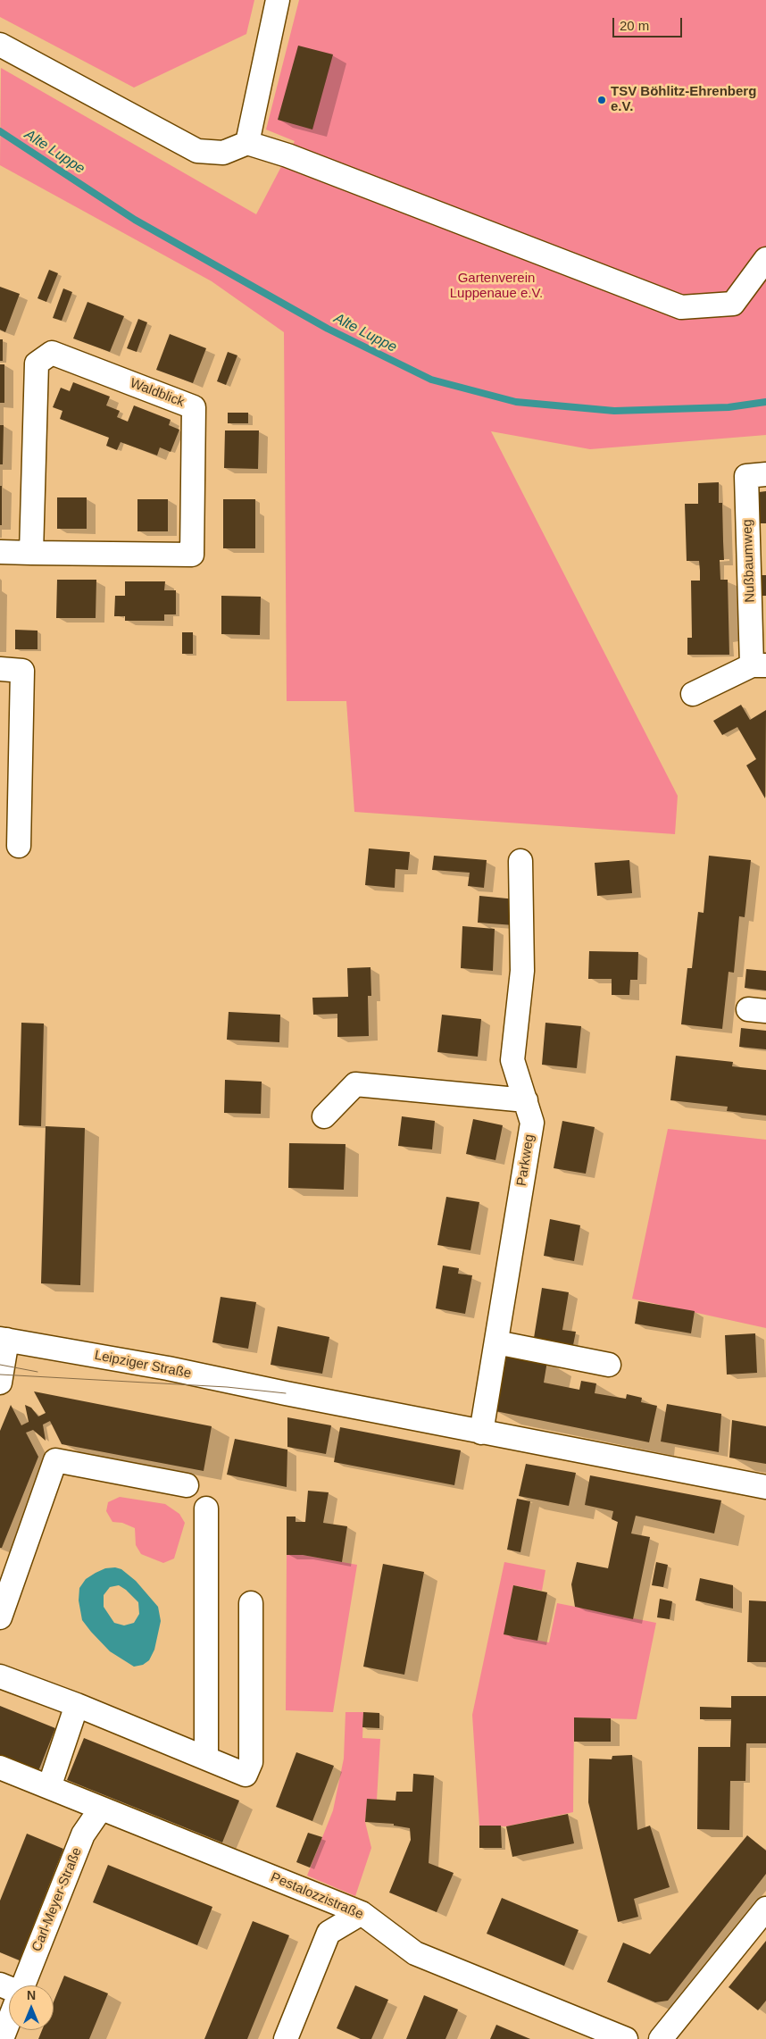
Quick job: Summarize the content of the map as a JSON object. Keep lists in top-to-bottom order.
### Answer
{
  "streets": {
    "street": [
      "Waldblick",
      "Nußbaumweg",
      "Parkweg",
      "Leipziger Straße",
      "Pestalozzistraße",
      "Carl-Meyer-Straße"
    ]
  },
  "crossings": [
    ["Parkweg", "Leipziger Straße"],
    ["Pestalozzistraße", "Carl-Meyer-Straße"]
  ],
  "water": ["Alte Luppe"],
  "parks": ["Gartenverein Luppenaue e.V."],
  "places": ["TSV Böhlitz-Ehrenberg e.V."],
  "scale_bar": "20 m",
  "north": "top"
}
